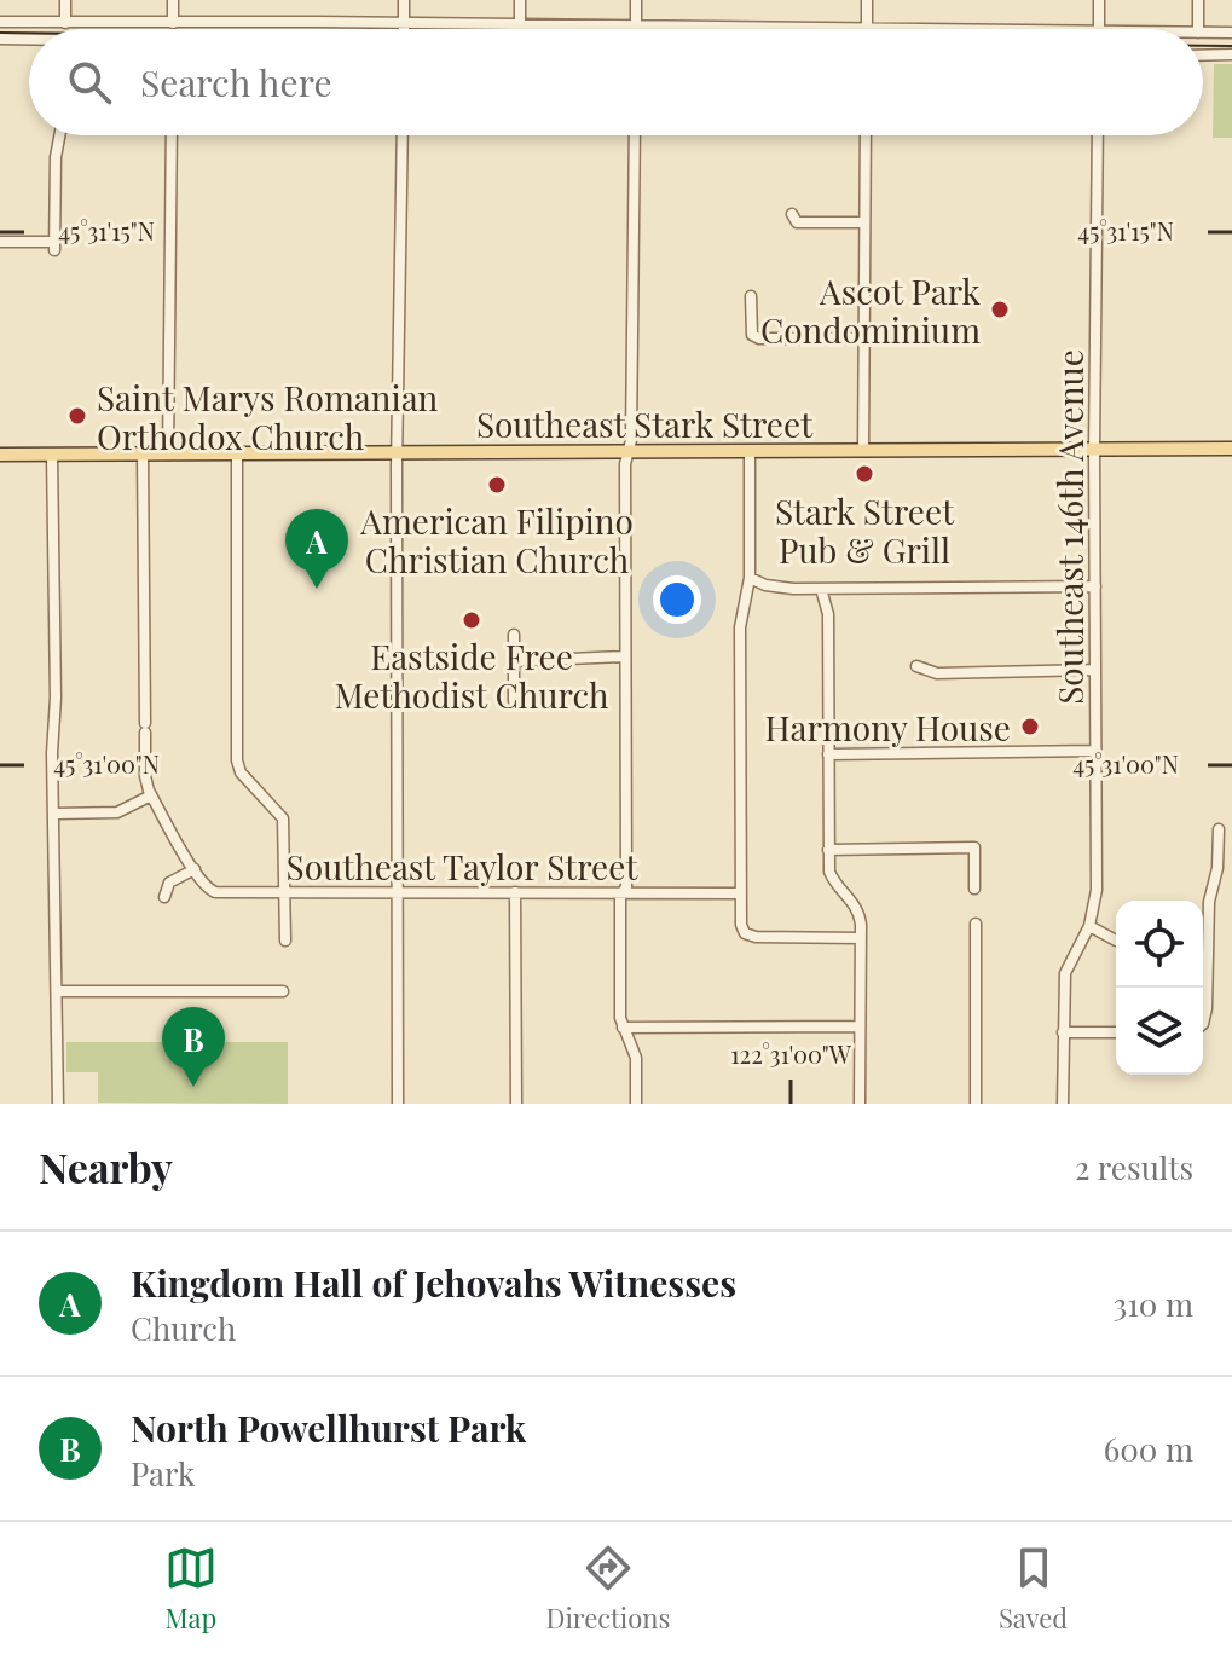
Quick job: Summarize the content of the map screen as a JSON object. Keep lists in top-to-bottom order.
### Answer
{
  "streets": {
    "main road": ["Southeast Stark Street"],
    "street": ["Southeast 146th Avenue", "Southeast Taylor Street"]
  },
  "crossings": [
    ["Southeast Stark Street", "Southeast 146th Avenue"]
  ],
  "places": [
    "Ascot Park Condominium",
    "Saint Marys Romanian Orthodox Church",
    "Stark Street Pub & Grill",
    "American Filipino Christian Church",
    "Eastside Free Methodist Church",
    "Harmony House"
  ],
  "page": {
    "search": "Search here",
    "pins": ["A", "B"],
    "heading": ["Nearby", "2 results"],
    "list": [
      {
        "mark": "A",
        "name": "Kingdom Hall of Jehovahs Witnesses",
        "note": "Church",
        "value": "310 m"
      },
      {
        "mark": "B",
        "name": "North Powellhurst Park",
        "note": "Park",
        "value": "600 m"
      }
    ],
    "nav": ["Map", "Directions", "Saved"]
  },
  "coordinates": ["45°31'15\"N", "45°31'00\"N", "122°31'00\"W"]
}
